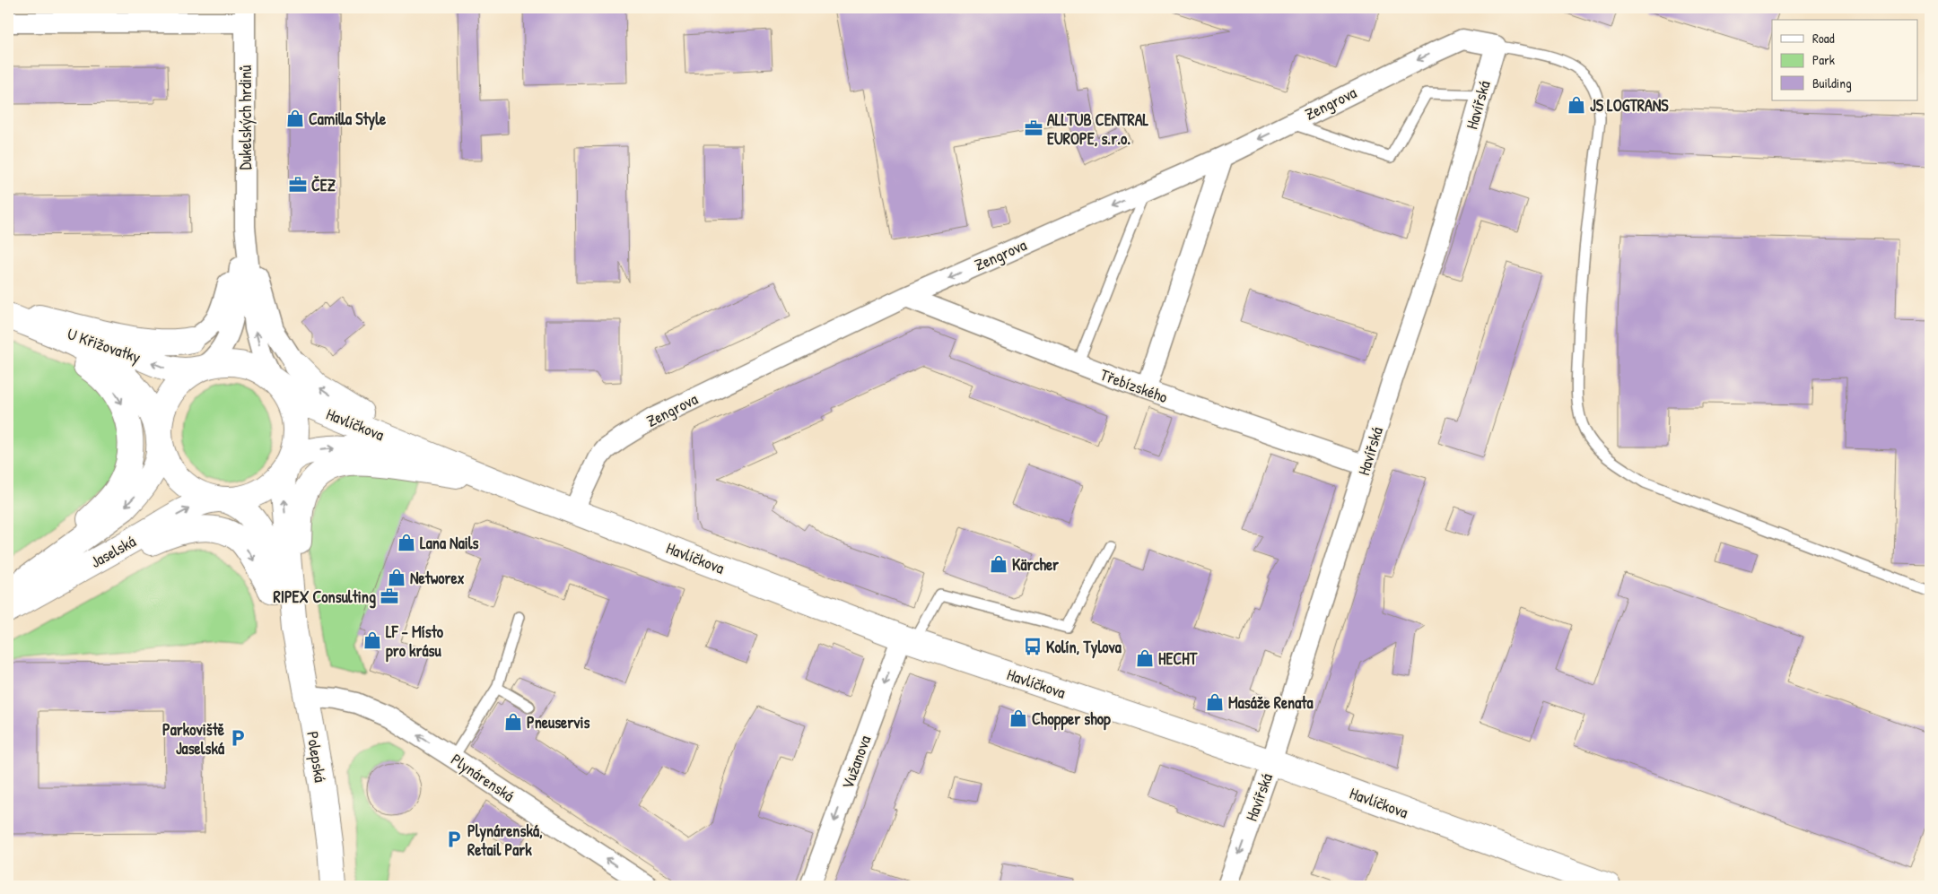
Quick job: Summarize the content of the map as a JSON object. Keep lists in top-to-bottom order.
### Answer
{
  "streets": {
    "street": [
      "Zengrova",
      "Havířská",
      "Dukelských hrdinů",
      "U Křižovatky",
      "Třebízského",
      "Havlíčkova",
      "Jaselská",
      "Polepská",
      "Vužanova",
      "Plynárenská"
    ]
  },
  "crossings": [
    ["Zengrova", "Havířská"],
    ["Zengrova", "Třebízského"],
    ["Zengrova", "Havlíčkova"],
    ["Havířská", "Třebízského"],
    ["Havířská", "Havlíčkova"],
    ["Dukelských hrdinů", "U Křižovatky"],
    ["Dukelských hrdinů", "Havlíčkova"],
    ["Dukelských hrdinů", "Jaselská"],
    ["Dukelských hrdinů", "Polepská"],
    ["U Křižovatky", "Havlíčkova"],
    ["U Křižovatky", "Jaselská"],
    ["U Křižovatky", "Polepská"],
    ["Havlíčkova", "Jaselská"],
    ["Havlíčkova", "Polepská"],
    ["Havlíčkova", "Vužanova"],
    ["Jaselská", "Polepská"],
    ["Polepská", "Plynárenská"]
  ],
  "one_way": ["Zengrova", "Vužanova", "Plynárenská"],
  "places": {
    "shop": [
      "JS LOGTRANS",
      "Camilla Style",
      "Lana Nails",
      "Kärcher",
      "Networex",
      "LF - Místo pro krásu",
      "HECHT",
      "Masáže Renata",
      "Chopper shop",
      "Pneuservis"
    ],
    "office": ["ALLTUB CENTRAL EUROPE, s.r.o.", "ČEZ", "RIPEX Consulting"],
    "bus stop": ["Kolín, Tylova"],
    "parking": ["Parkoviště Jaselská", "Plynárenská, Retail Park"]
  },
  "legend": ["Road", "Park", "Building"]
}
